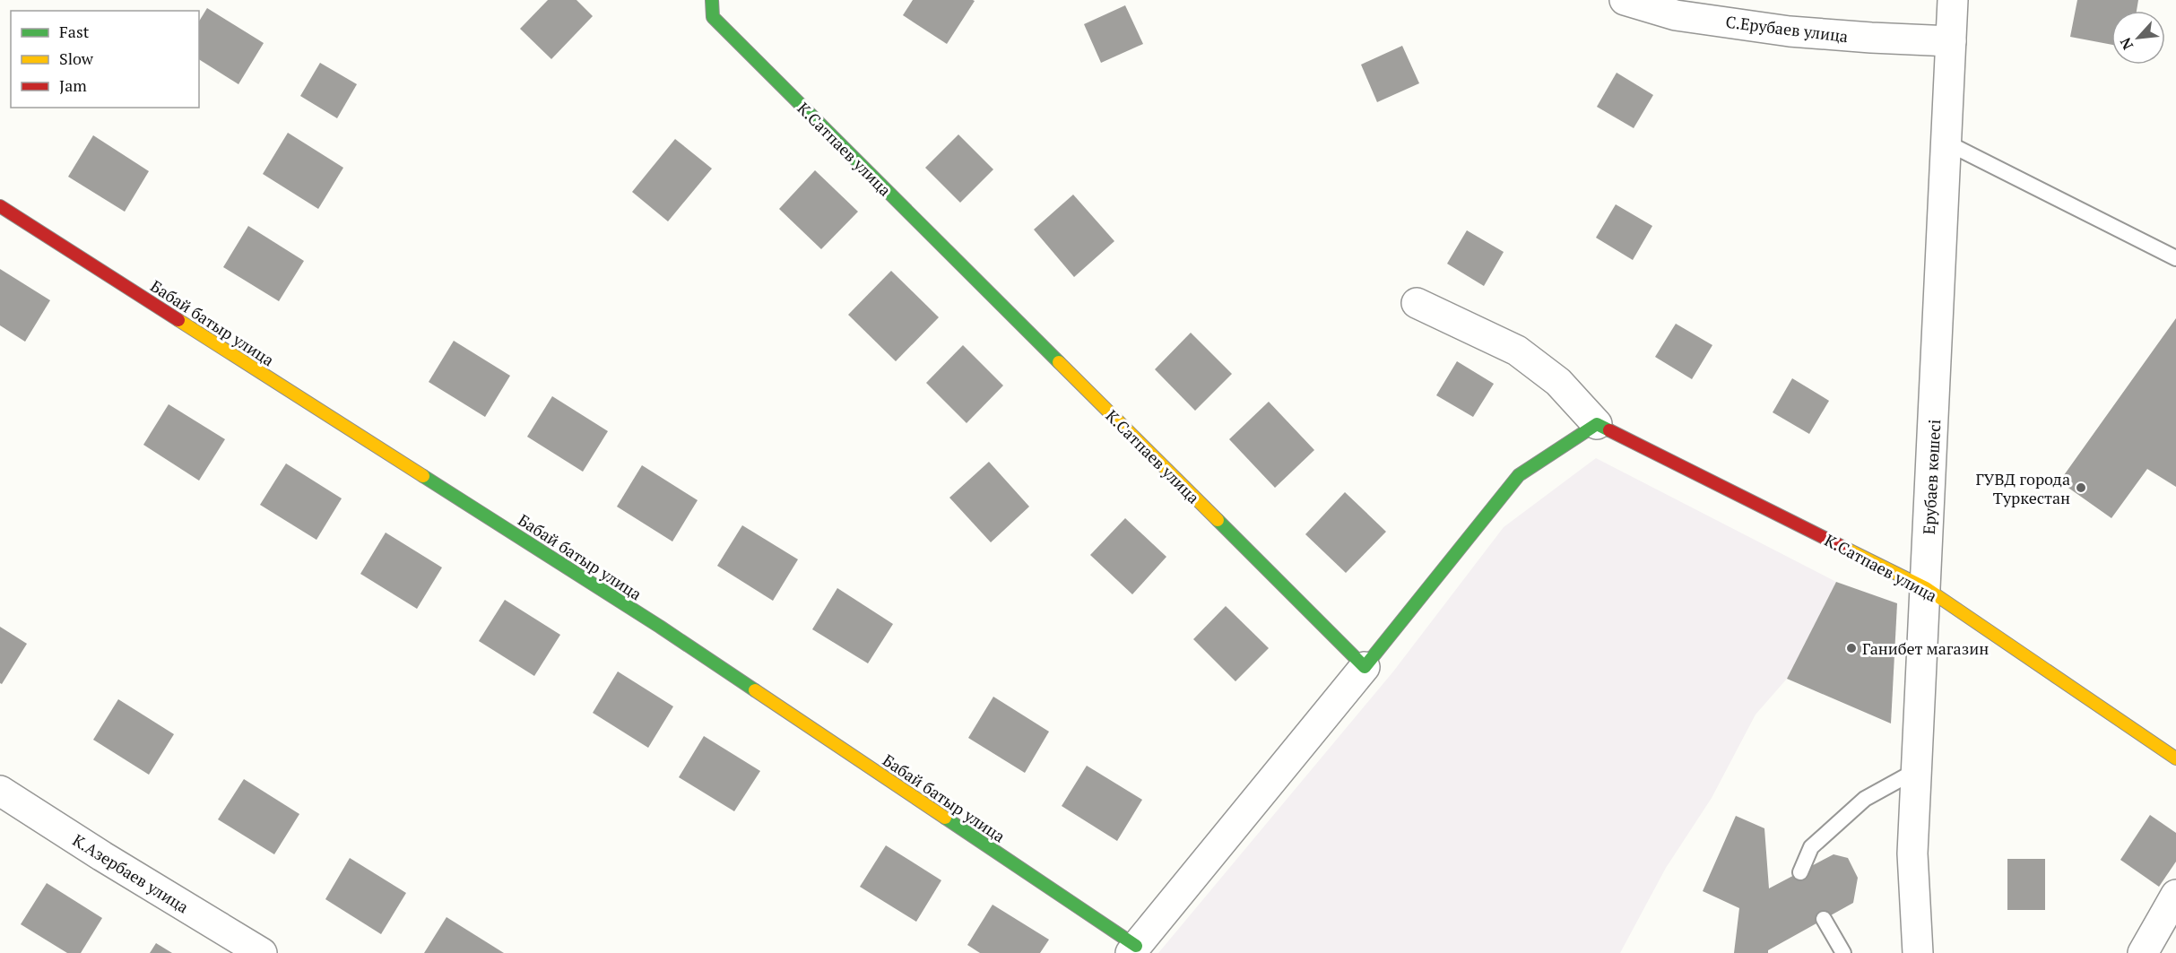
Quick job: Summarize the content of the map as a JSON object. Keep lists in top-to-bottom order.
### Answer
{
  "streets": {
    "street": [
      "С.Ерубаев улица",
      "К.Сатпаев улица",
      "Бабай батыр улица",
      "Ерубаев көшесі",
      "К.Азербаев улица"
    ]
  },
  "crossings": [
    ["С.Ерубаев улица", "Ерубаев көшесі"],
    ["К.Сатпаев улица", "Ерубаев көшесі"]
  ],
  "places": ["ГУВД города Туркестан", "Ганибет магазин"],
  "legend": ["Fast", "Slow", "Jam"],
  "north": "bottom left"
}
